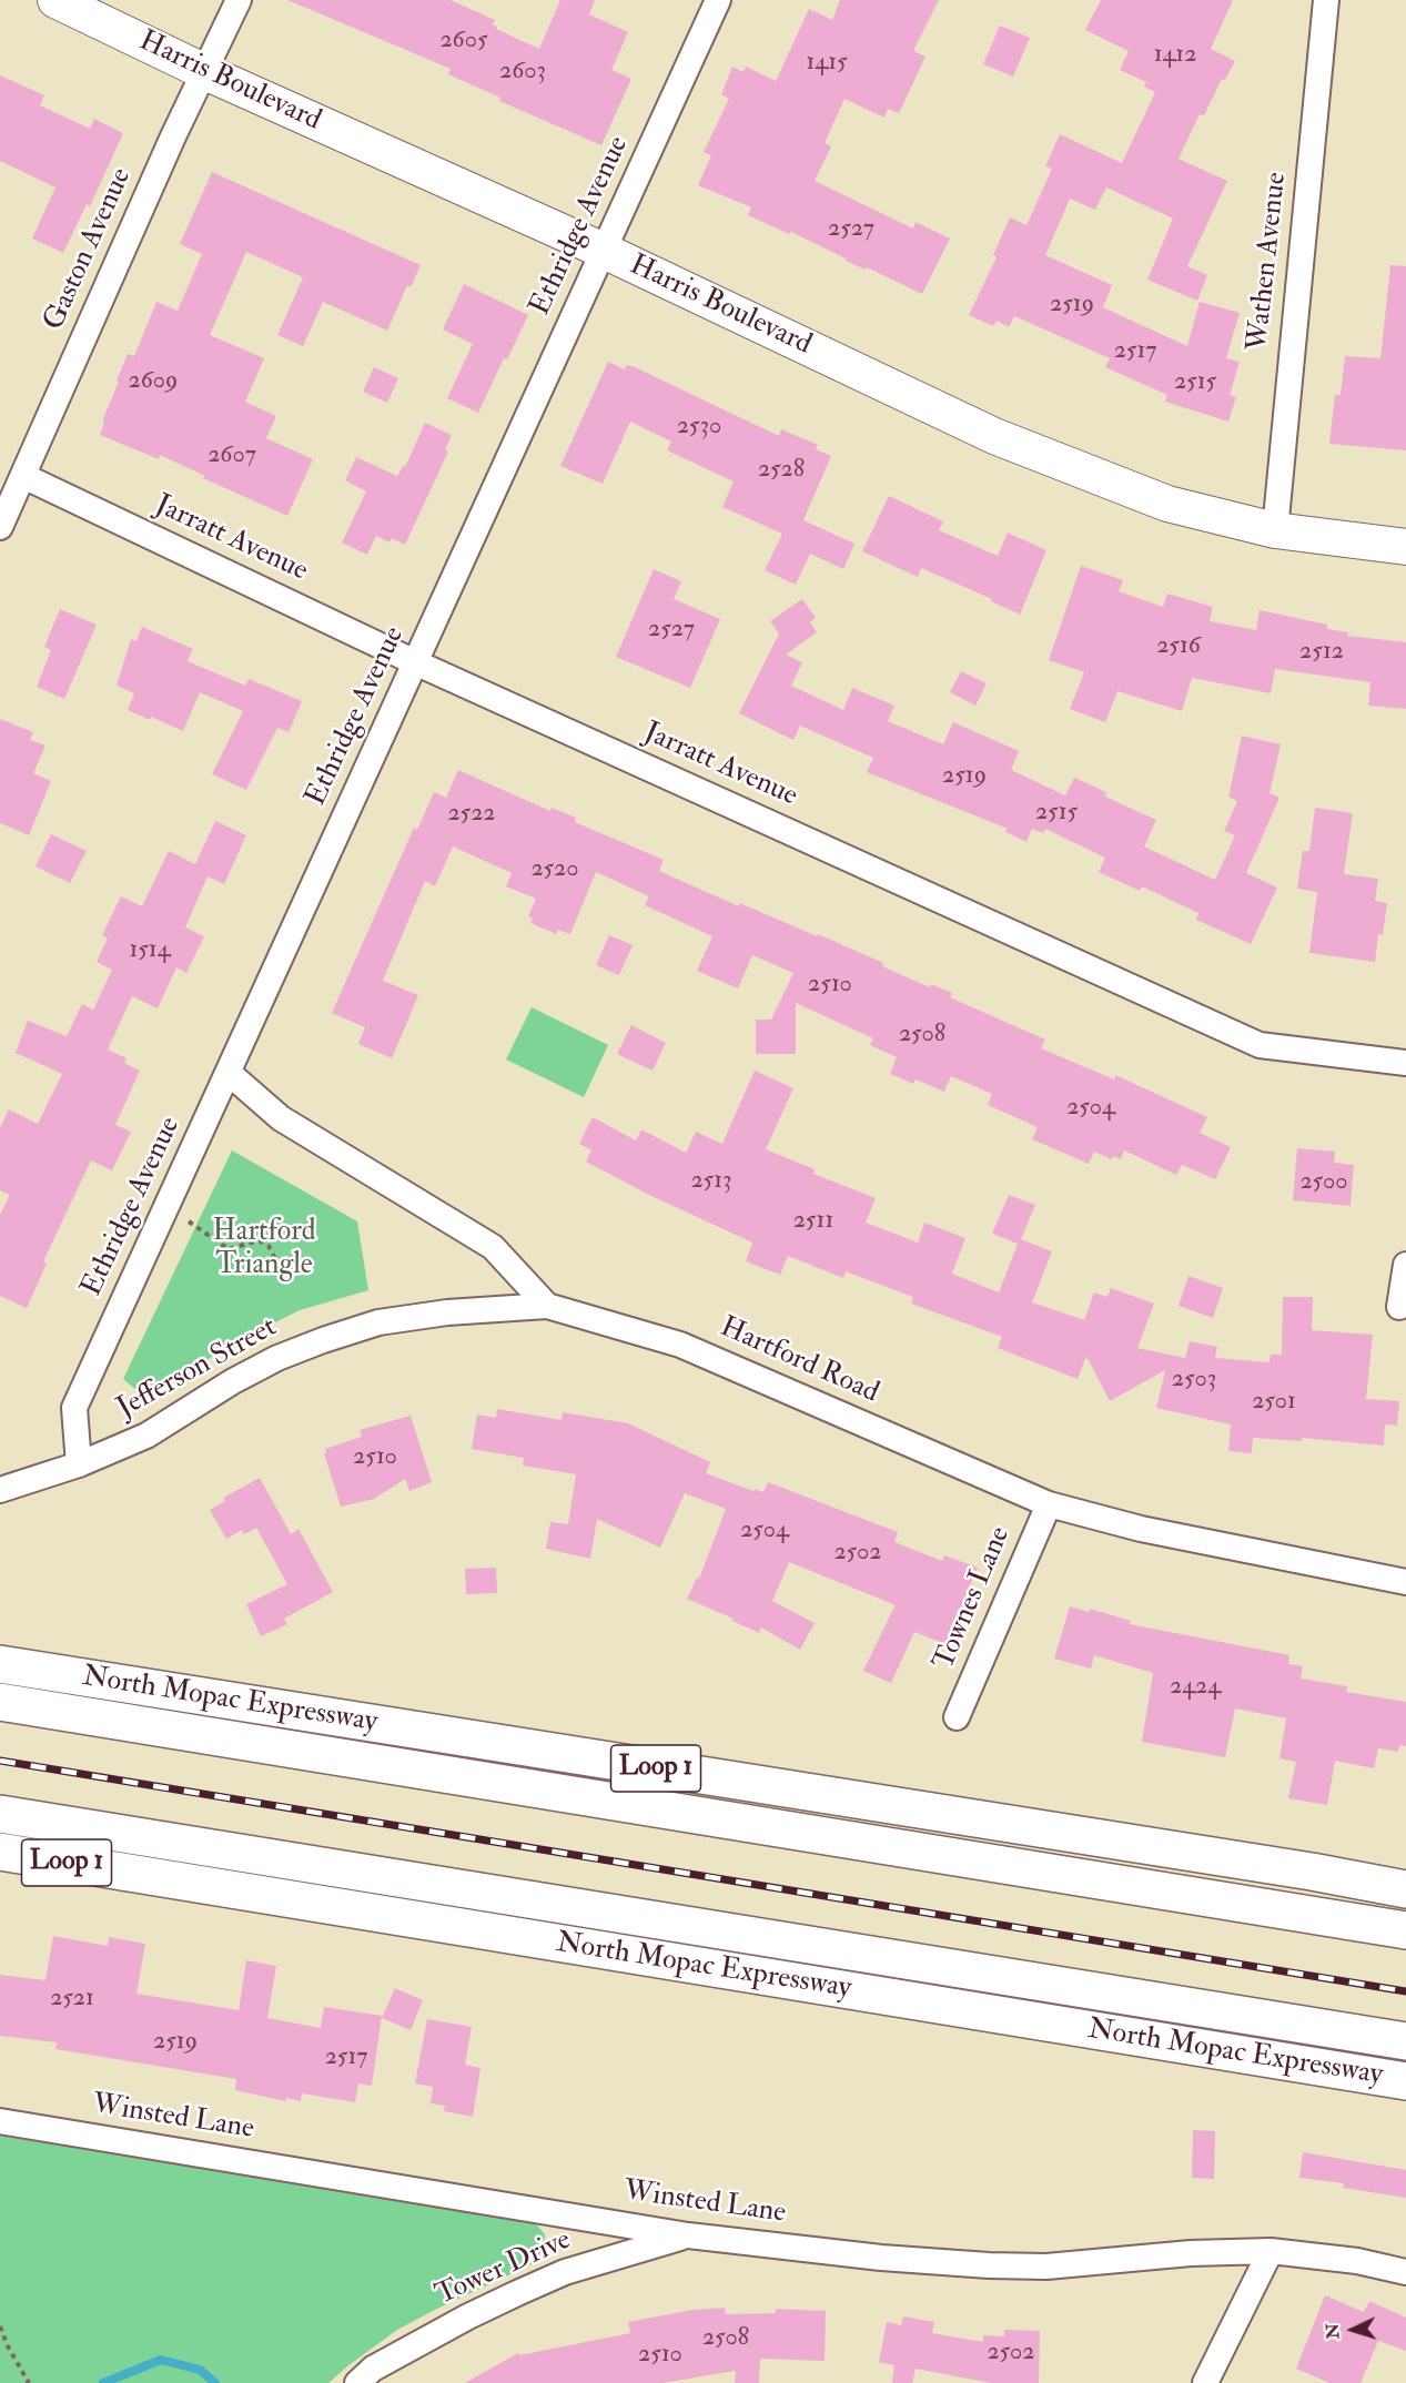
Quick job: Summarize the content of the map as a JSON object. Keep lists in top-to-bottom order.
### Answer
{
  "streets": {
    "highway": ["North Mopac Expressway", "Loop 1"],
    "street": [
      "Harris Boulevard",
      "Ethridge Avenue",
      "Gaston Avenue",
      "Wathen Avenue",
      "Jarratt Avenue",
      "Hartford Road",
      "Jefferson Street",
      "Townes Lane",
      "Winsted Lane",
      "Tower Drive"
    ]
  },
  "crossings": [
    ["Harris Boulevard", "Ethridge Avenue"],
    ["Harris Boulevard", "Gaston Avenue"],
    ["Harris Boulevard", "Wathen Avenue"],
    ["Ethridge Avenue", "Jarratt Avenue"],
    ["Ethridge Avenue", "Jefferson Street"],
    ["Gaston Avenue", "Jarratt Avenue"],
    ["Hartford Road", "Jefferson Street"],
    ["Hartford Road", "Townes Lane"],
    ["Winsted Lane", "Tower Drive"]
  ],
  "parks": ["Hartford Triangle"],
  "house_numbers": [
    "2605",
    "1412",
    "1415",
    "2603",
    "2527",
    "2519",
    "2517",
    "2609",
    "2515",
    "2530",
    "2607",
    "2528",
    "2527",
    "2516",
    "2512",
    "2519",
    "2515",
    "2522",
    "2520",
    "1514",
    "2510",
    "2508",
    "2504",
    "2513",
    "2500",
    "2511",
    "2503",
    "2501",
    "2510",
    "2504",
    "2502",
    "2424",
    "2521",
    "2519",
    "2517",
    "2508",
    "2502",
    "2510"
  ],
  "north": "left"
}
